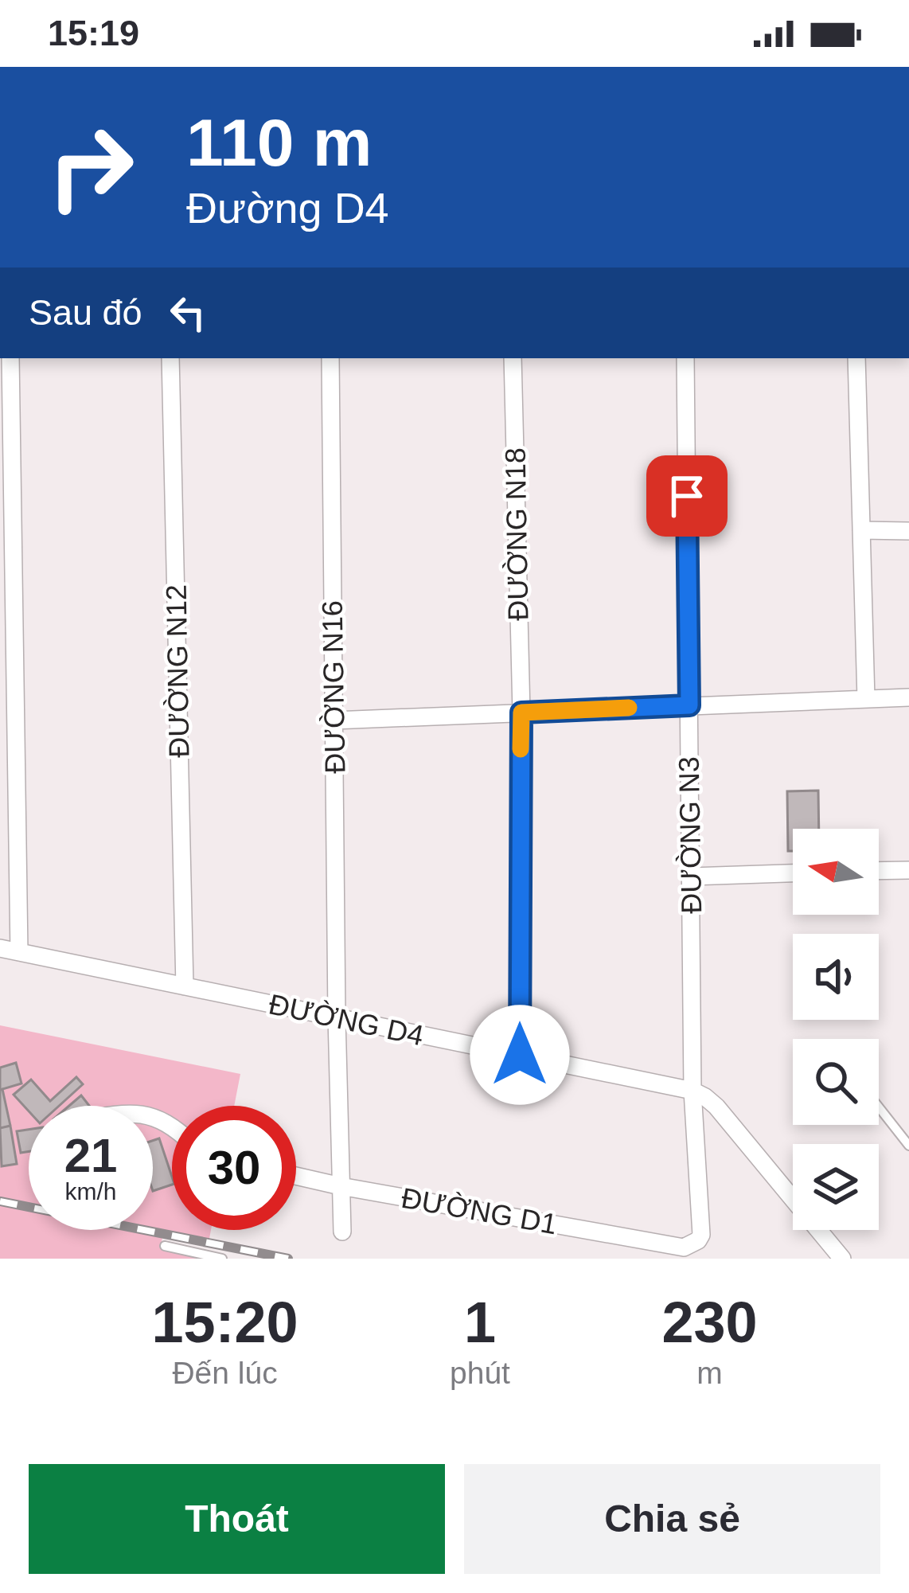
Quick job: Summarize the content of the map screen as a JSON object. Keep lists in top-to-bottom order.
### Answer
{
  "streets": {
    "street": [
      "ĐƯỜNG N18",
      "ĐƯỜNG N12",
      "ĐƯỜNG N16",
      "ĐƯỜNG N3",
      "ĐƯỜNG D4",
      "ĐƯỜNG D1"
    ]
  },
  "crossings": [
    ["ĐƯỜNG N18", "ĐƯỜNG D4"],
    ["ĐƯỜNG N12", "ĐƯỜNG D4"],
    ["ĐƯỜNG N16", "ĐƯỜNG D4"],
    ["ĐƯỜNG N16", "ĐƯỜNG D1"],
    ["ĐƯỜNG N3", "ĐƯỜNG D4"],
    ["ĐƯỜNG N3", "ĐƯỜNG D1"]
  ],
  "north": "left",
  "page": {
    "status": "15:19",
    "turn": ["110 m", "Đường D4"],
    "then": "Sau đó",
    "speed": "21 km/h",
    "limit": "30",
    "eta": [
      "15:20",
      "Đến lúc",
      "1",
      "phút",
      "230",
      "m"
    ],
    "buttons": ["Thoát", "Chia sẻ"]
  }
}
